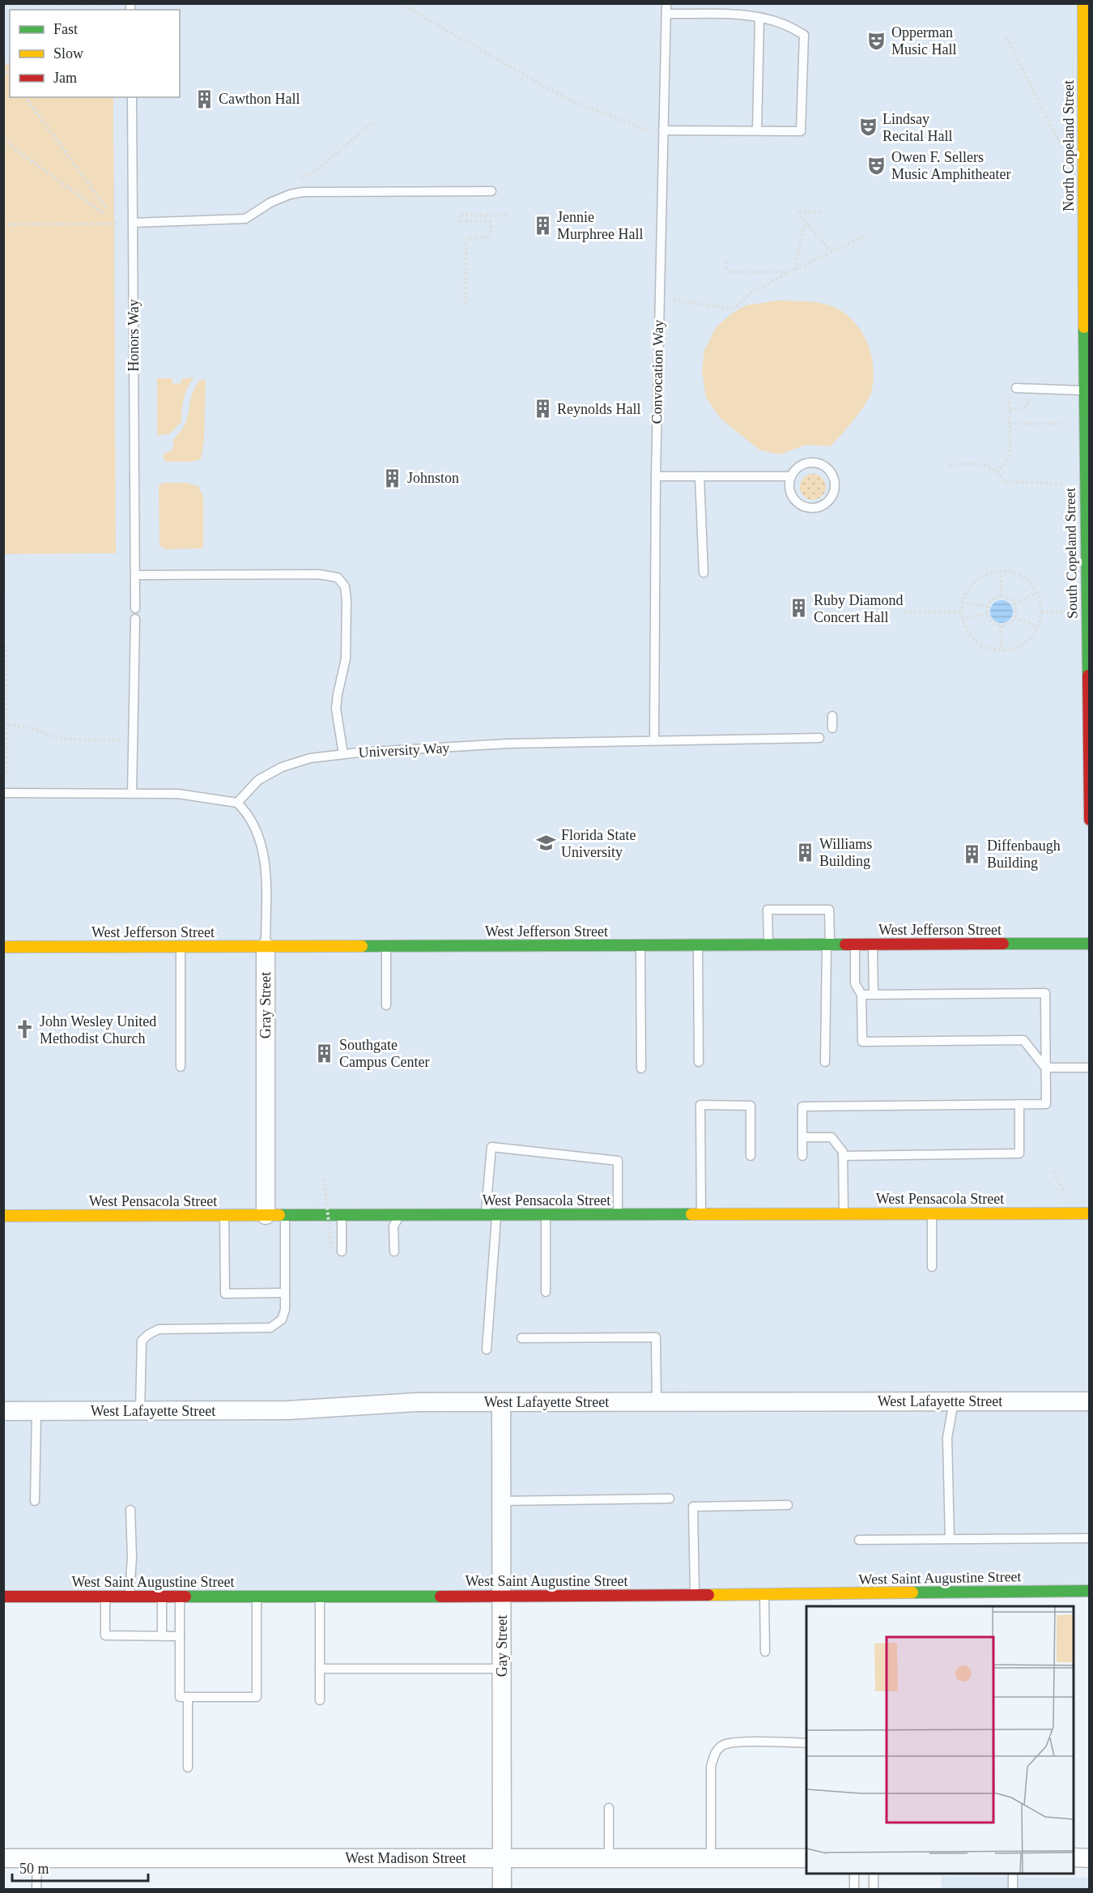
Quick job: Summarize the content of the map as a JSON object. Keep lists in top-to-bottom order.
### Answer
{
  "streets": {
    "main road": [
      "North Copeland Street",
      "South Copeland Street",
      "West Jefferson Street",
      "West Pensacola Street",
      "West Saint Augustine Street"
    ],
    "street": [
      "Gray Street",
      "West Lafayette Street",
      "Gay Street",
      "West Madison Street"
    ],
    "lane": ["Honors Way", "Convocation Way", "University Way"]
  },
  "crossings": [
    ["North Copeland Street", "South Copeland Street"],
    ["Convocation Way", "University Way"],
    ["University Way", "Gray Street"],
    ["West Jefferson Street", "Gray Street"],
    ["Gray Street", "West Pensacola Street"],
    ["West Lafayette Street", "Gay Street"],
    ["West Saint Augustine Street", "Gay Street"],
    ["Gay Street", "West Madison Street"]
  ],
  "places": {
    "theatre": ["Opperman Music Hall", "Lindsay Recital Hall", "Owen F. Sellers Music Amphitheater"],
    "building": [
      "Cawthon Hall",
      "Jennie Murphree Hall",
      "Reynolds Hall",
      "Johnston",
      "Ruby Diamond Concert Hall",
      "Williams Building",
      "Diffenbaugh Building",
      "Southgate Campus Center"
    ],
    "school or university": ["Florida State University"],
    "church": ["John Wesley United Methodist Church"]
  },
  "legend": ["Fast", "Slow", "Jam"],
  "scale_bar": "50 m"
}
